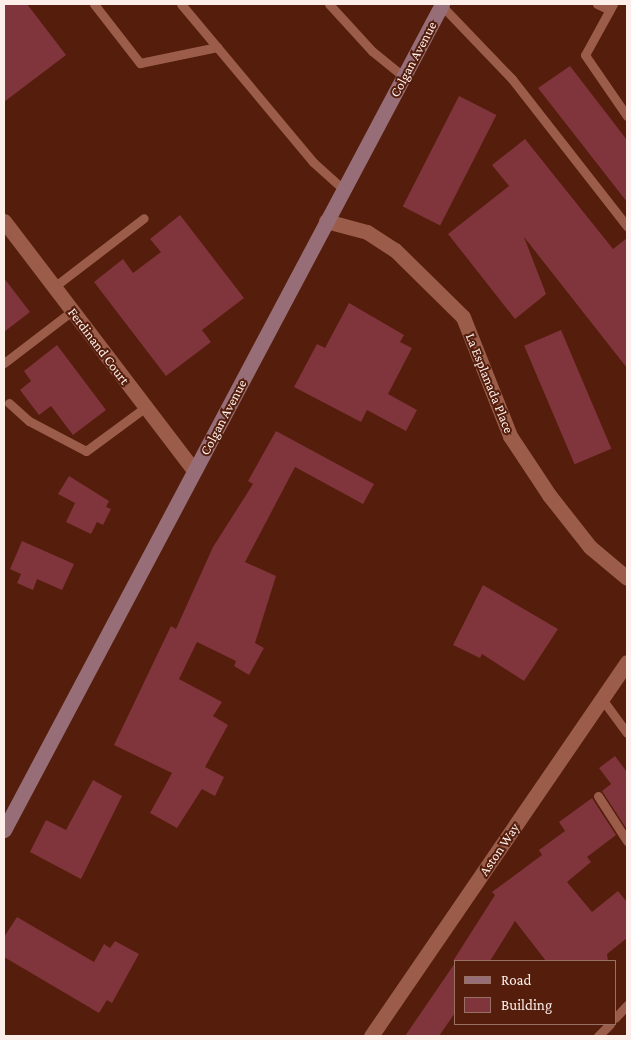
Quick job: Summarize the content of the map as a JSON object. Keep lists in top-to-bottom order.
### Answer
{
  "streets": {
    "main road": ["Colgan Avenue"],
    "street": ["Ferdinand Court", "La Esplanada Place", "Aston Way"]
  },
  "crossings": [
    ["Colgan Avenue", "Ferdinand Court"],
    ["Colgan Avenue", "La Esplanada Place"]
  ],
  "legend": ["Road", "Building"]
}
